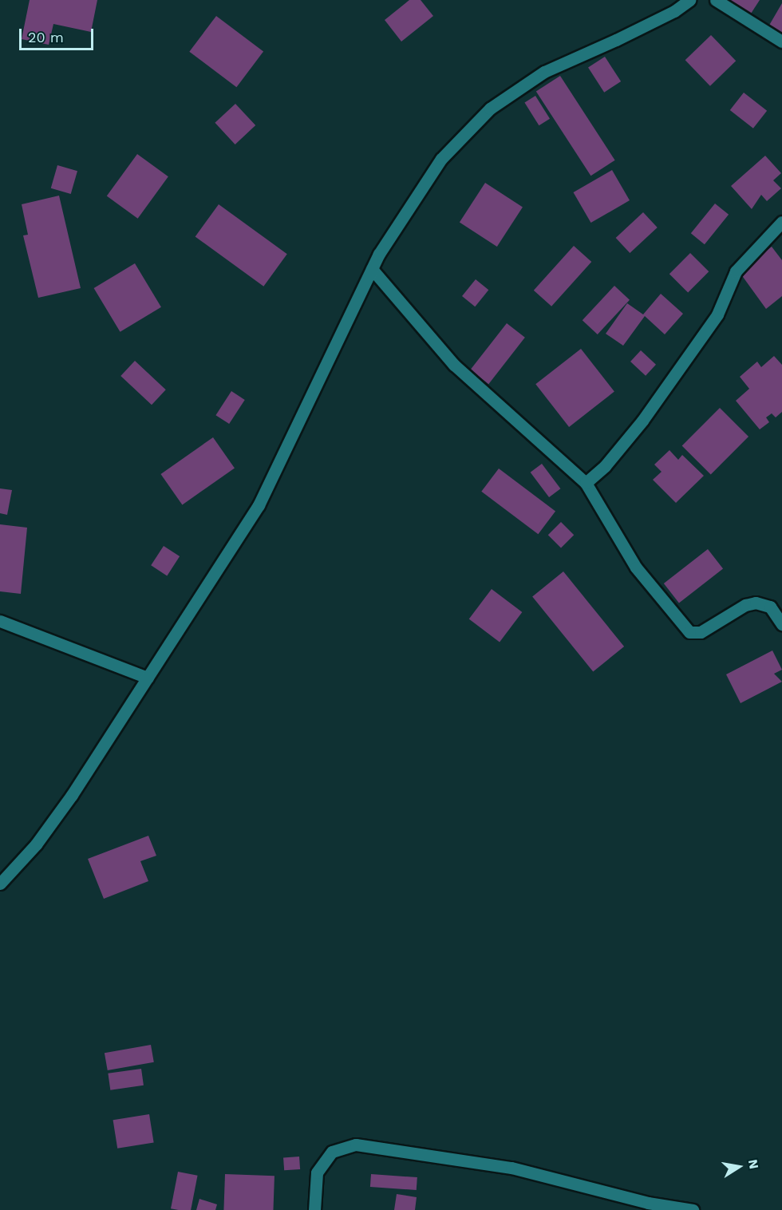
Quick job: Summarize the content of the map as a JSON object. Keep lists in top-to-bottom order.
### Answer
{
  "scale_bar": "20 m",
  "north": "right"
}
